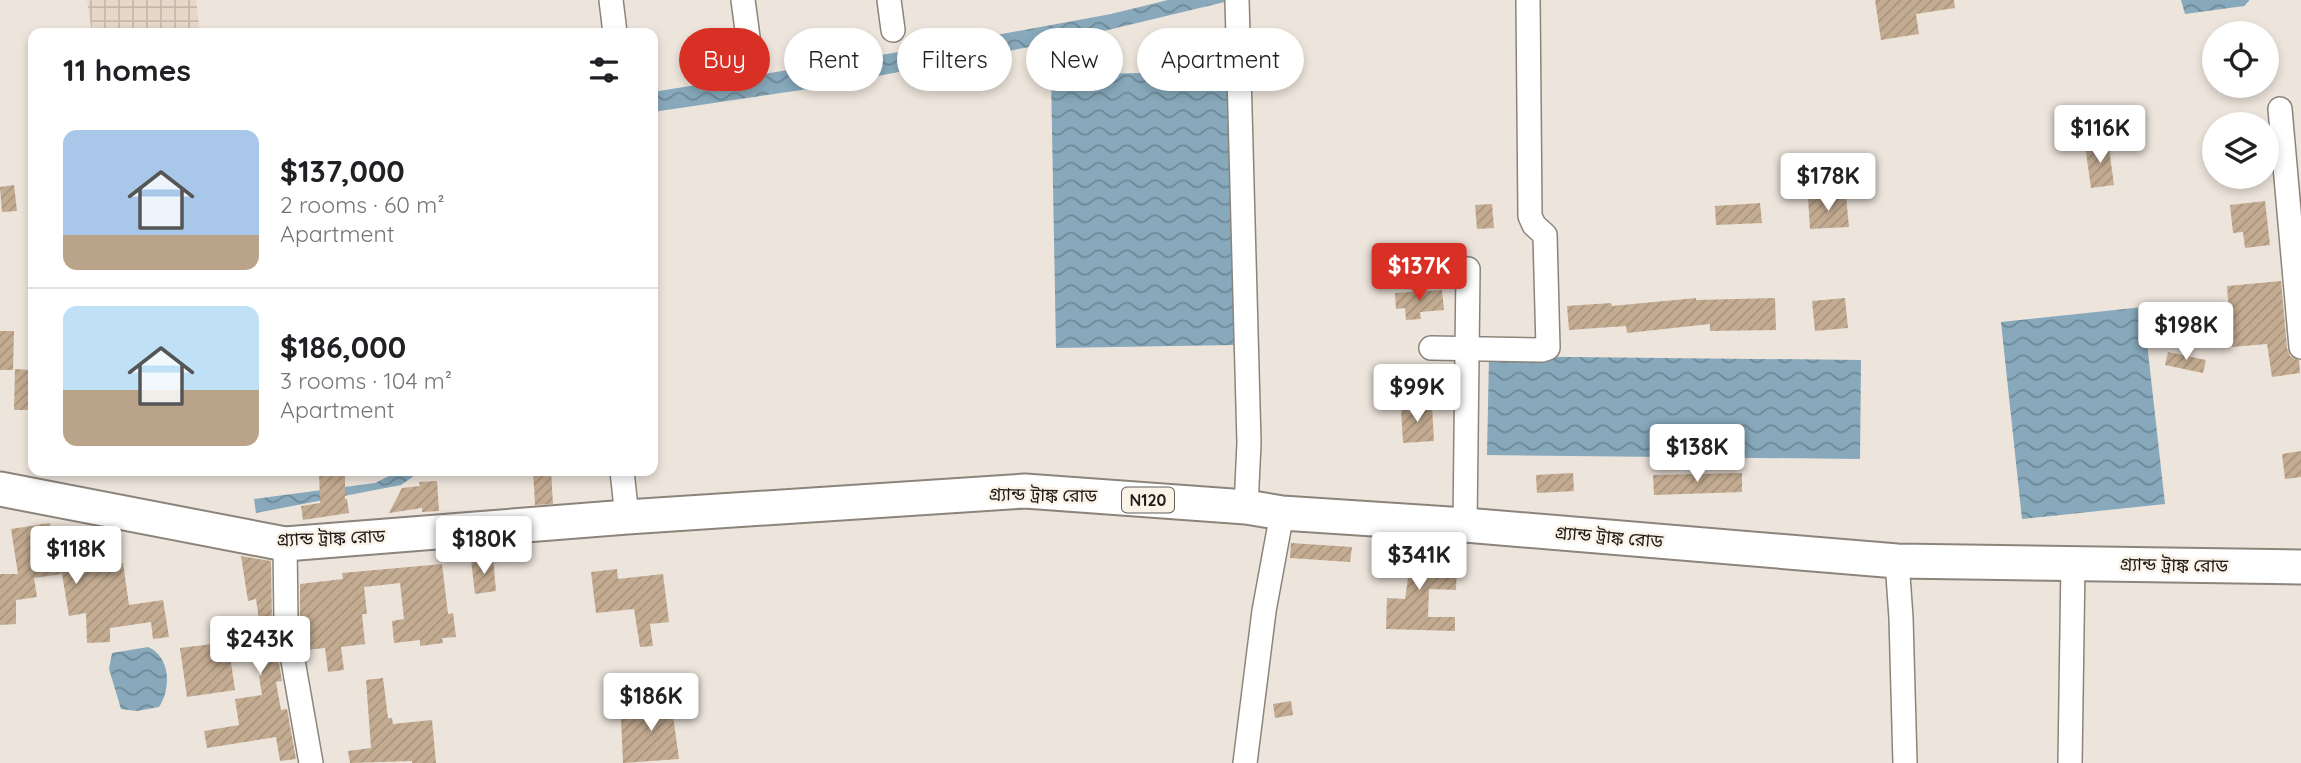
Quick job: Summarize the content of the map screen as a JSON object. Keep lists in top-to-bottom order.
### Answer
{
  "streets": {
    "highway": ["গ্র্যান্ড ট্রাঙ্ক রোড", "N120"]
  },
  "page": {
    "chip": [
      "Buy",
      "Rent",
      "Filters",
      "New",
      "Apartment"
    ],
    "heading": "11 homes",
    "price": [
      "$116K",
      "$178K",
      "$137K",
      "$198K",
      "$99K",
      "$138K",
      "$180K",
      "$118K",
      "$341K",
      "$243K",
      "$186K"
    ],
    "list": [
      {
        "name": "$137,000",
        "note": "2 rooms · 60 m² · Apartment"
      },
      {
        "name": "$186,000",
        "note": "3 rooms · 104 m² · Apartment"
      }
    ]
  }
}
